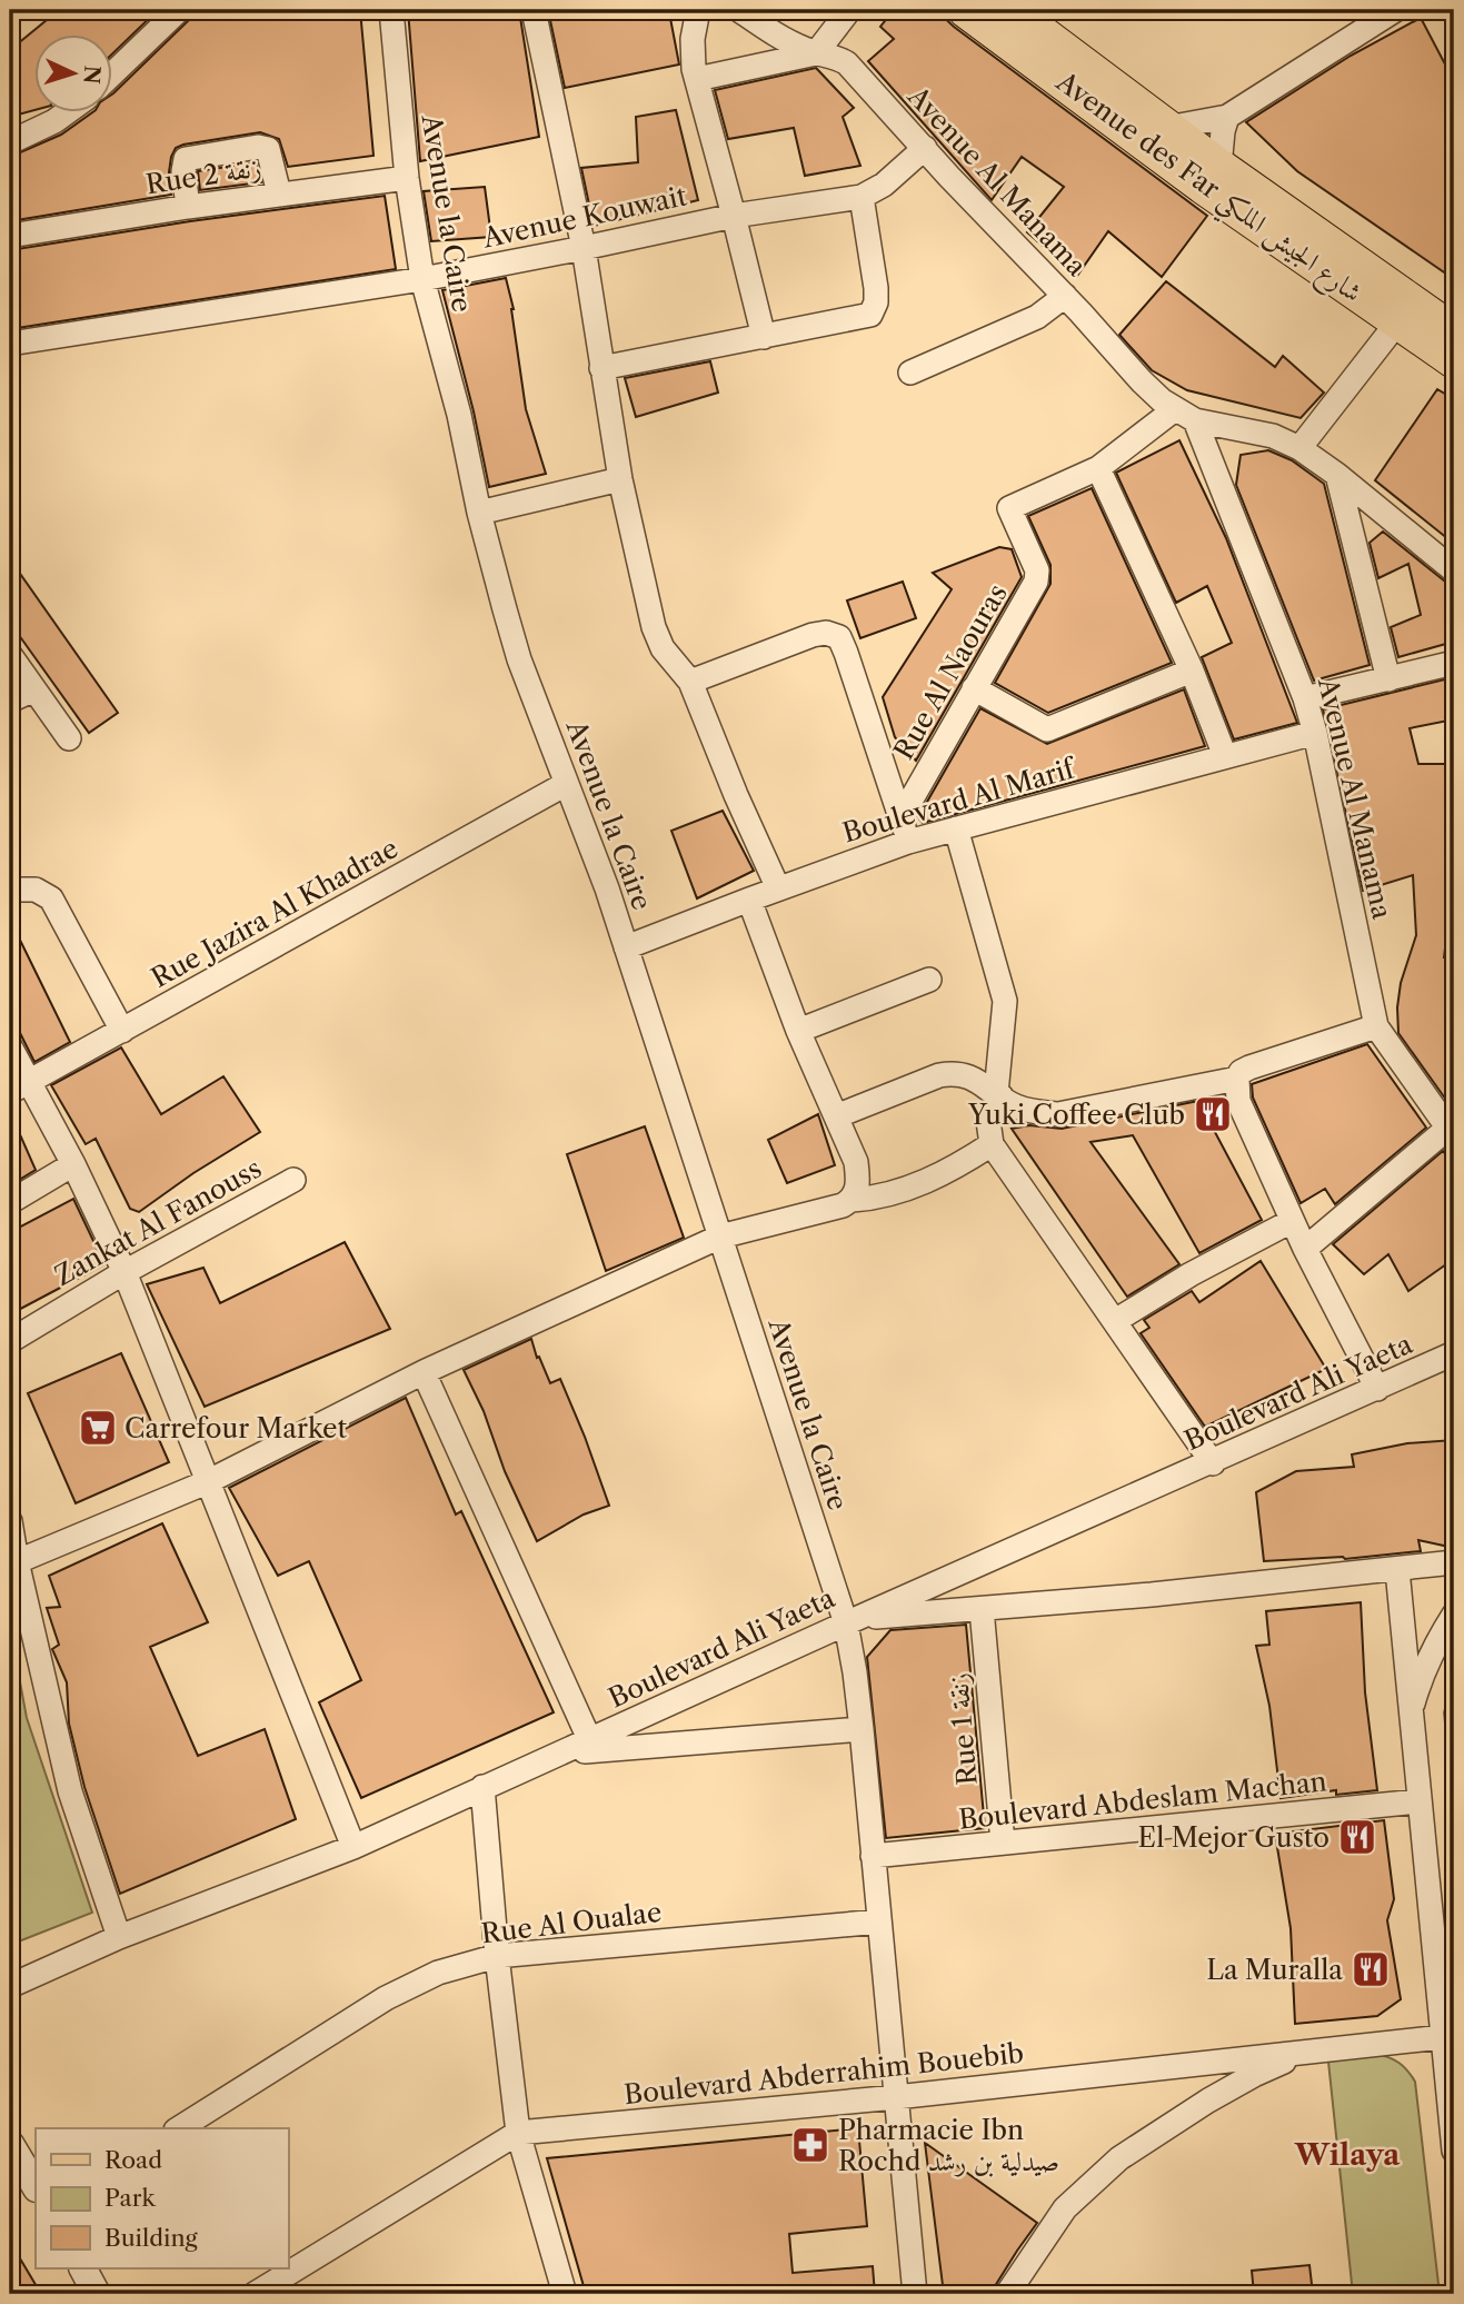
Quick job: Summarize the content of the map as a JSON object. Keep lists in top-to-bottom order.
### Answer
{
  "streets": {
    "main road": ["Avenue des Far شارع الجيش الملكي"],
    "street": [
      "Rue 2 زنقة",
      "Avenue Al Manama",
      "Avenue la Caire",
      "Avenue Kouwait",
      "Rue Al Naouras",
      "Boulevard Al Marif",
      "Rue Jazira Al Khadrae",
      "Zankat Al Fanouss",
      "Boulevard Ali Yaeta",
      "Rue 1 زنقة",
      "Boulevard Abdeslam Machan",
      "Rue Al Oualae",
      "Boulevard Abderrahim Bouebib"
    ]
  },
  "crossings": [
    ["Rue 2 زنقة", "Avenue la Caire"],
    ["Avenue Al Manama", "Avenue Kouwait"],
    ["Avenue Al Manama", "Boulevard Al Marif"],
    ["Avenue la Caire", "Avenue Kouwait"],
    ["Avenue la Caire", "Boulevard Al Marif"],
    ["Avenue la Caire", "Rue Jazira Al Khadrae"],
    ["Avenue la Caire", "Boulevard Ali Yaeta"],
    ["Avenue la Caire", "Boulevard Abdeslam Machan"],
    ["Avenue la Caire", "Rue Al Oualae"],
    ["Avenue la Caire", "Boulevard Abderrahim Bouebib"],
    ["Rue 1 زنقة", "Boulevard Abdeslam Machan"]
  ],
  "districts": ["Wilaya"],
  "places": {
    "restaurant": ["Yuki Coffee Club", "El Mejor Gusto", "La Muralla"],
    "supermarket": ["Carrefour Market"],
    "pharmacy": ["Pharmacie Ibn Rochd صيدلية بن رشد"]
  },
  "legend": ["Road", "Park", "Building"],
  "north": "right"
}
